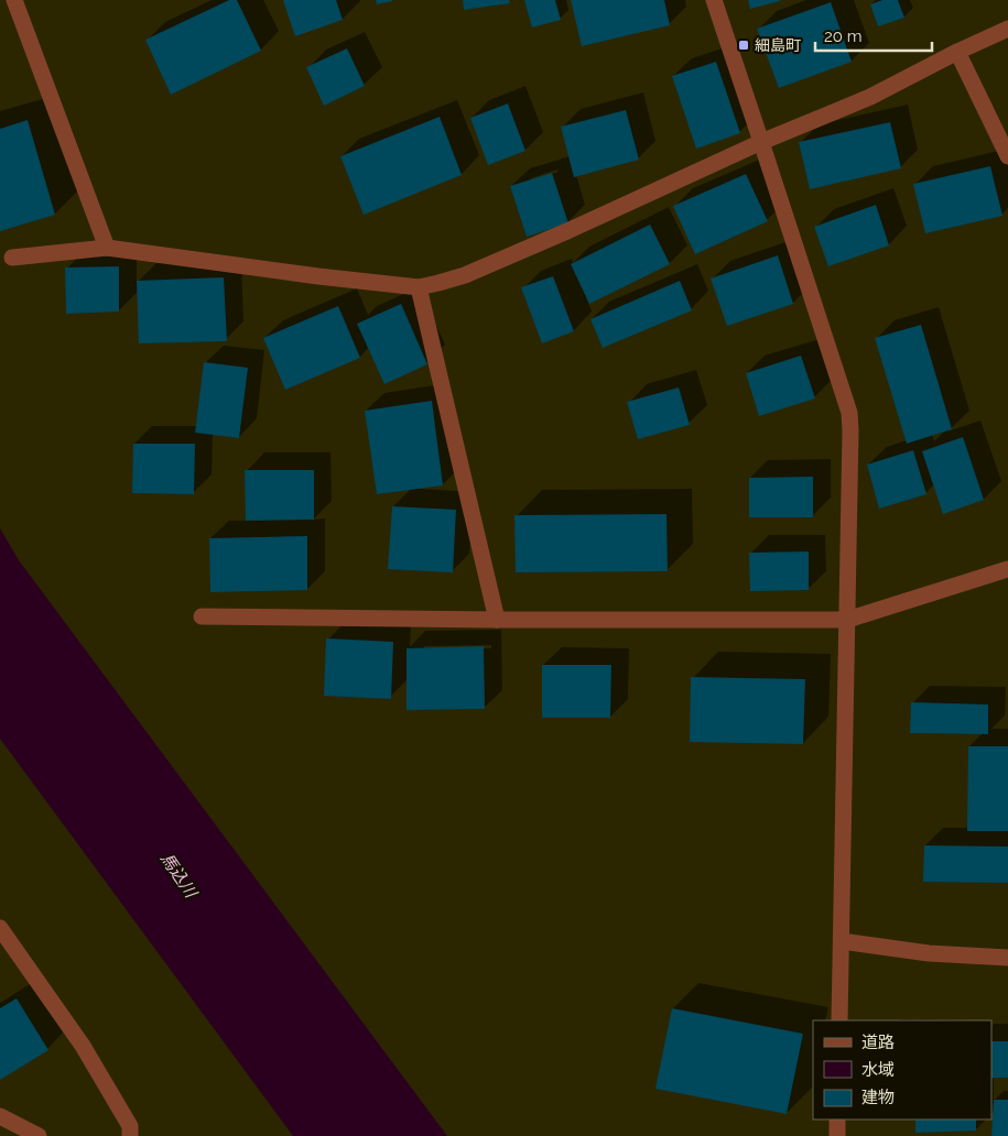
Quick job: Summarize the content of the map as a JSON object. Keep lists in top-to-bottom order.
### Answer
{
  "water": ["馬込川"],
  "places": {
    "transit": ["細島町"]
  },
  "legend": ["道路", "水域", "建物"],
  "scale_bar": "20 m"
}
